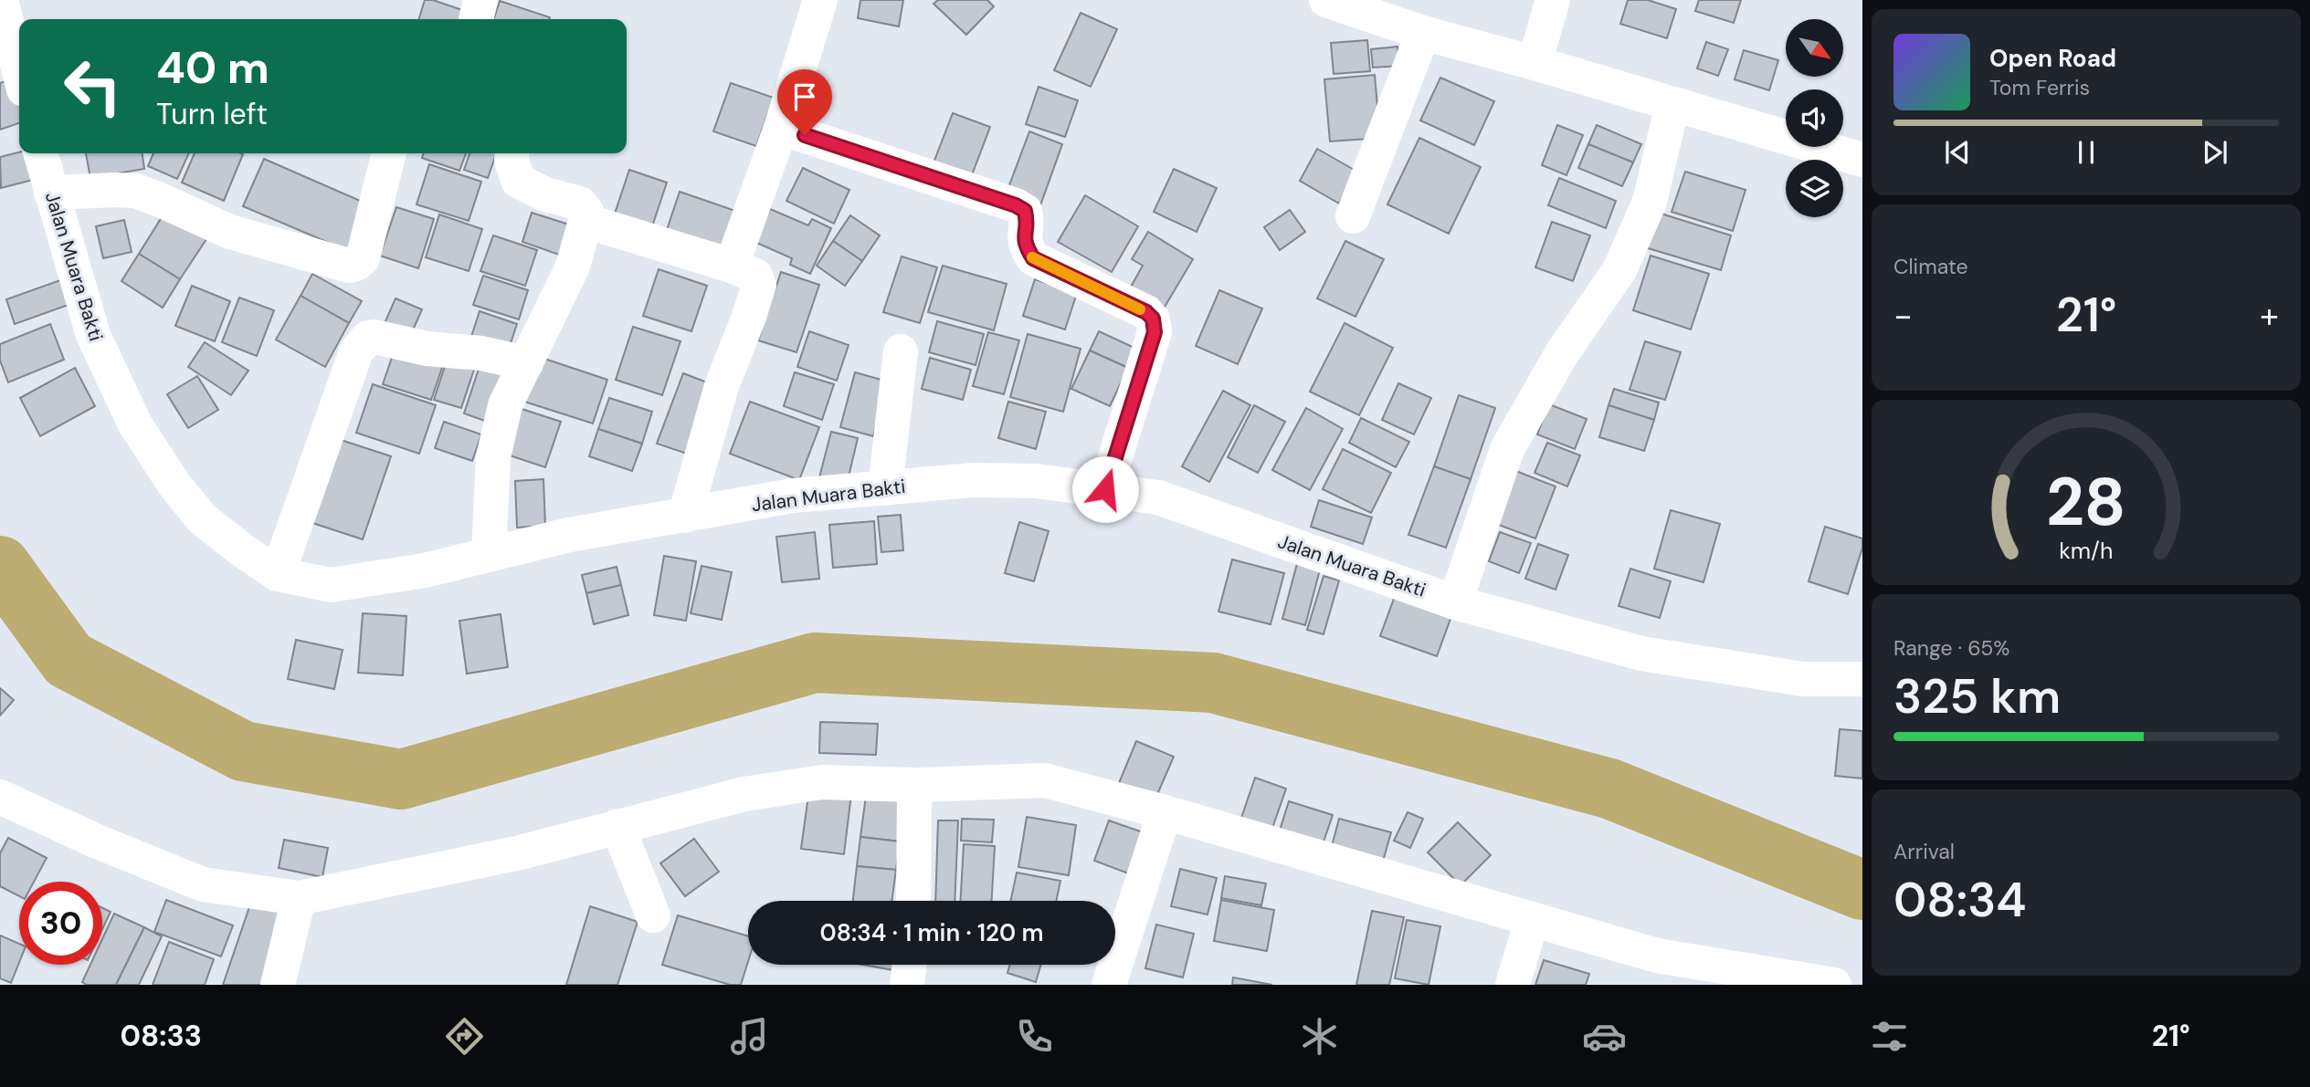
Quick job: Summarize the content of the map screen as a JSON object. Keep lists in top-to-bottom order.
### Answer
{
  "streets": {
    "street": ["Jalan Muara Bakti"]
  },
  "north": "bottom right",
  "page": {
    "turn": ["40 m", "Turn left"],
    "song": ["Open Road", "Tom Ferris"],
    "tile": [
      "Climate",
      ["Range · 65%", "325 km"],
      ["Arrival", "08:34"]
    ],
    "heat": ["−", "21°", "+"],
    "limit": "30",
    "trip": "08:34 · 1 min · 120 m",
    "tabs": ["08:33", "21°"],
    "gauge": ["28", "km/h"]
  }
}
